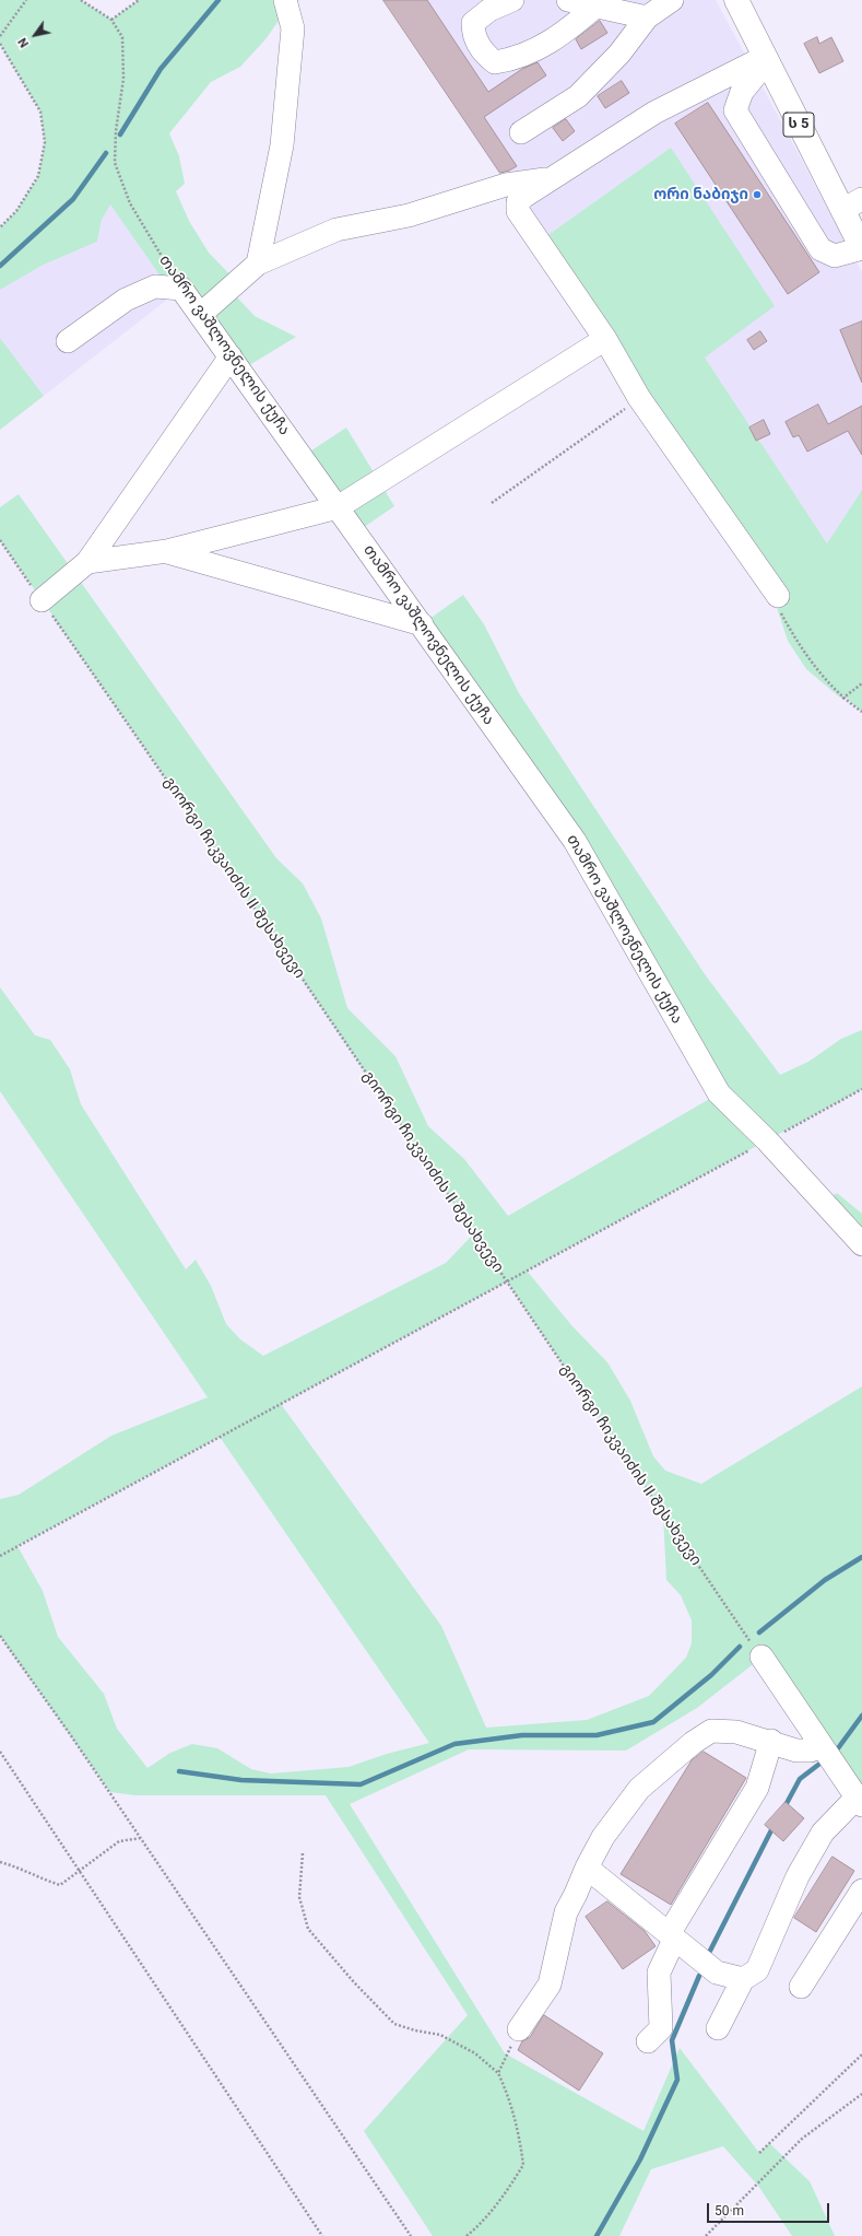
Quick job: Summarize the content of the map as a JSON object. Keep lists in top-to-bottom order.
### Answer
{
  "streets": {
    "highway": ["ს 5"],
    "street": ["თამრო ვაშლოვნელის ქუჩა"],
    "path": ["გიორგი ჩიკვაიძის II შესახვევი"]
  },
  "places": ["ორი ნაბიჯი"],
  "scale_bar": "50 m",
  "north": "bottom left"
}
